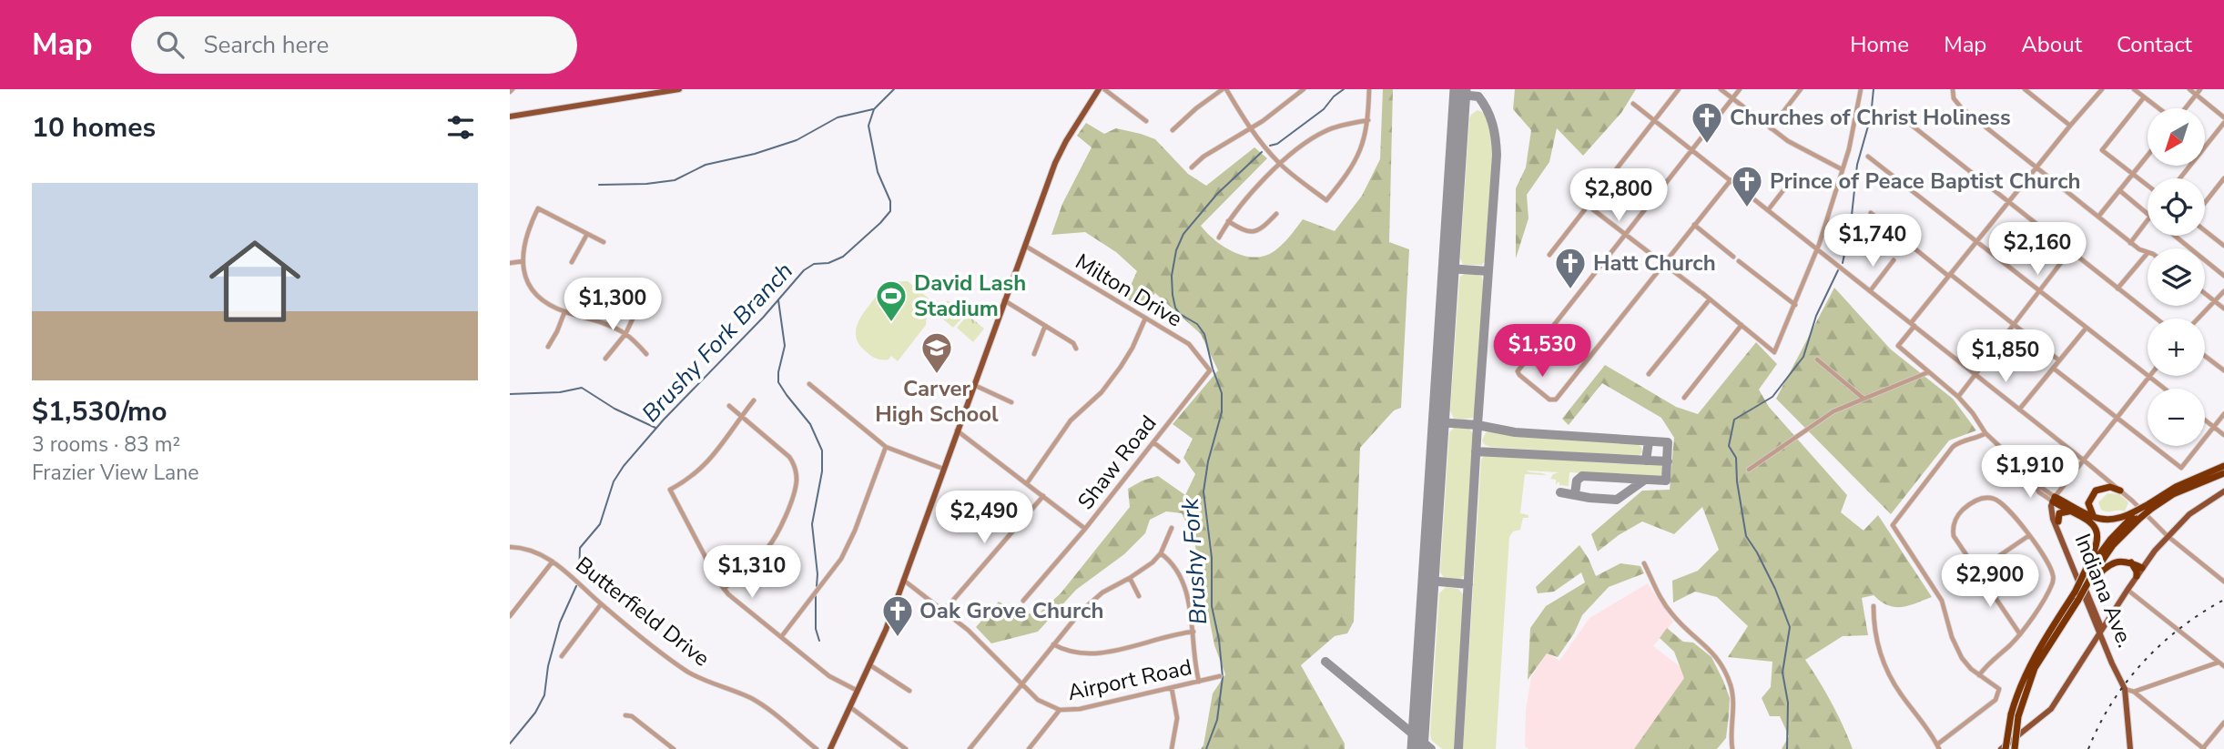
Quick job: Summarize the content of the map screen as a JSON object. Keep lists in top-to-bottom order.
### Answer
{
  "streets": {
    "main road": ["Indiana Ave."],
    "street": [
      "Milton Drive",
      "Shaw Road",
      "Butterfield Drive",
      "Airport Road"
    ]
  },
  "crossings": [
    ["Milton Drive", "Shaw Road"]
  ],
  "water": ["Brushy Fork Branch", "Brushy Fork"],
  "places": {
    "church": [
      "Churches of Christ Holiness",
      "Prince of Peace Baptist Church",
      "Hatt Church",
      "Oak Grove Church"
    ],
    "sports": ["David Lash Stadium"],
    "school or university": ["Carver High School"]
  },
  "north": "bottom left",
  "page": {
    "header": "Map",
    "search": "Search here",
    "nav": [
      "Home",
      "Map",
      "About",
      "Contact"
    ],
    "heading": "10 homes",
    "map_buttons": ["+", "−"],
    "list": [
      {
        "name": "$1,530/mo",
        "note": "3 rooms · 83 m² · Frazier View Lane"
      }
    ],
    "price": [
      "$2,800",
      "$1,740",
      "$2,160",
      "$1,300",
      "$1,530",
      "$1,850",
      "$1,910",
      "$2,490",
      "$1,310",
      "$2,900"
    ]
  }
}
